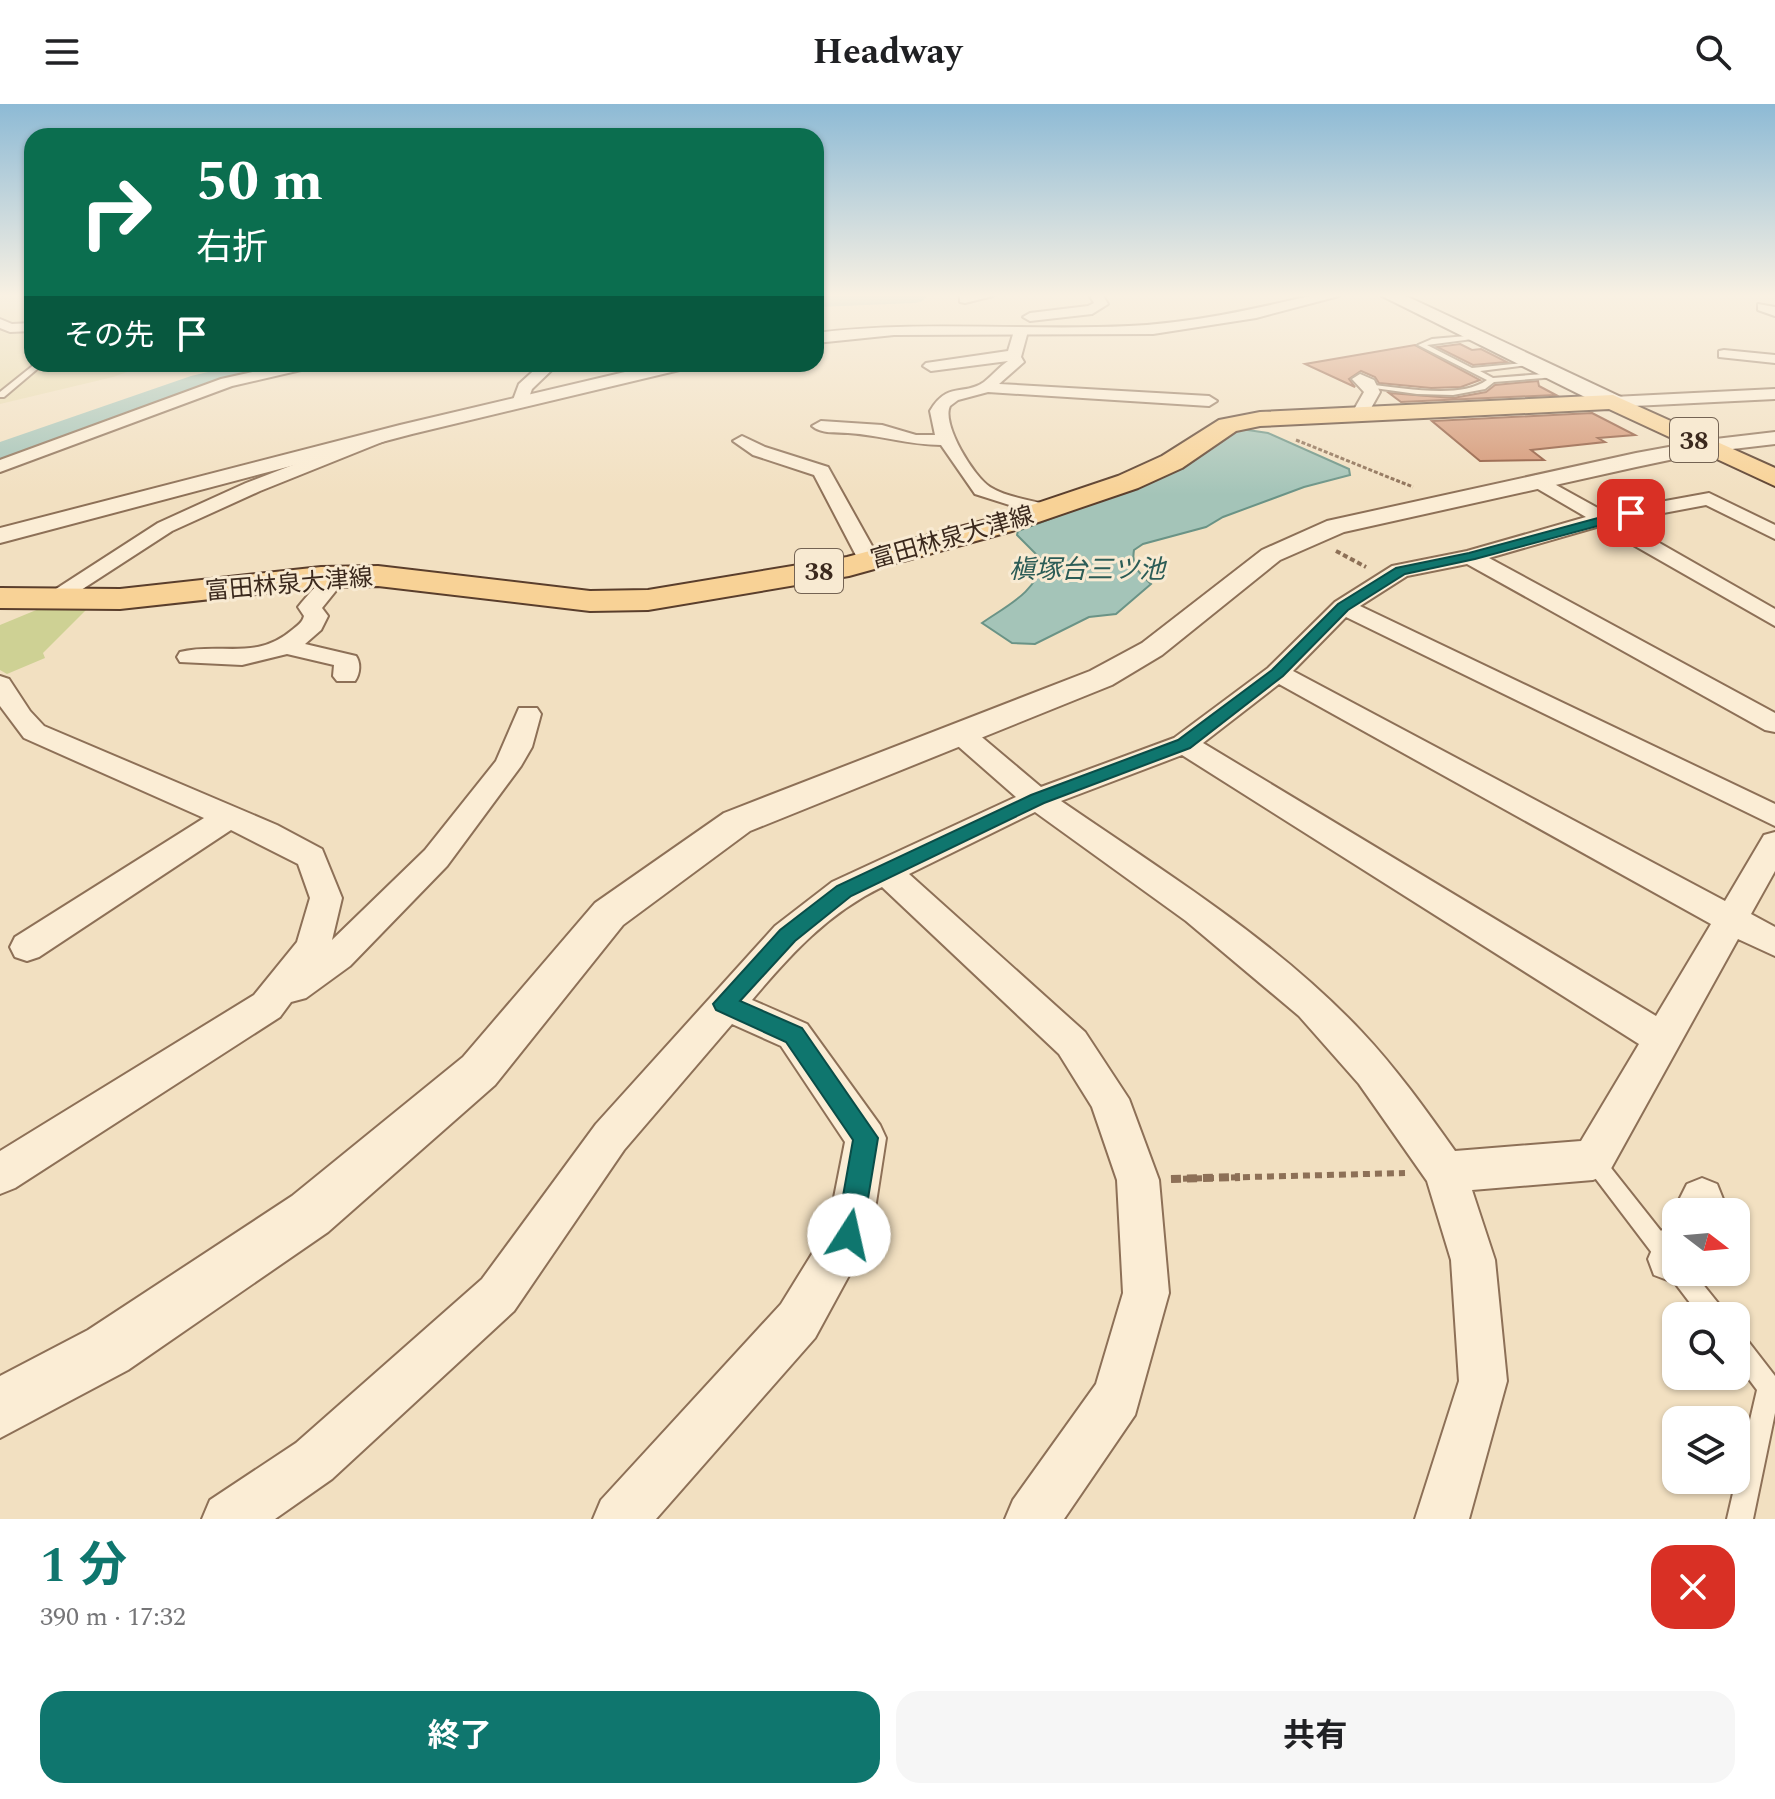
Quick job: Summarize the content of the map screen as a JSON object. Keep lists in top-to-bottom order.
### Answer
{
  "streets": {
    "main road": ["38", "富田林泉大津線"]
  },
  "water": ["槇塚台三ツ池"],
  "north": "right",
  "page": {
    "header": "Headway",
    "turn": ["50 m", "右折"],
    "then": "その先",
    "heading": ["1 分", "390 m · 17:32"],
    "buttons": ["終了", "共有"]
  }
}
